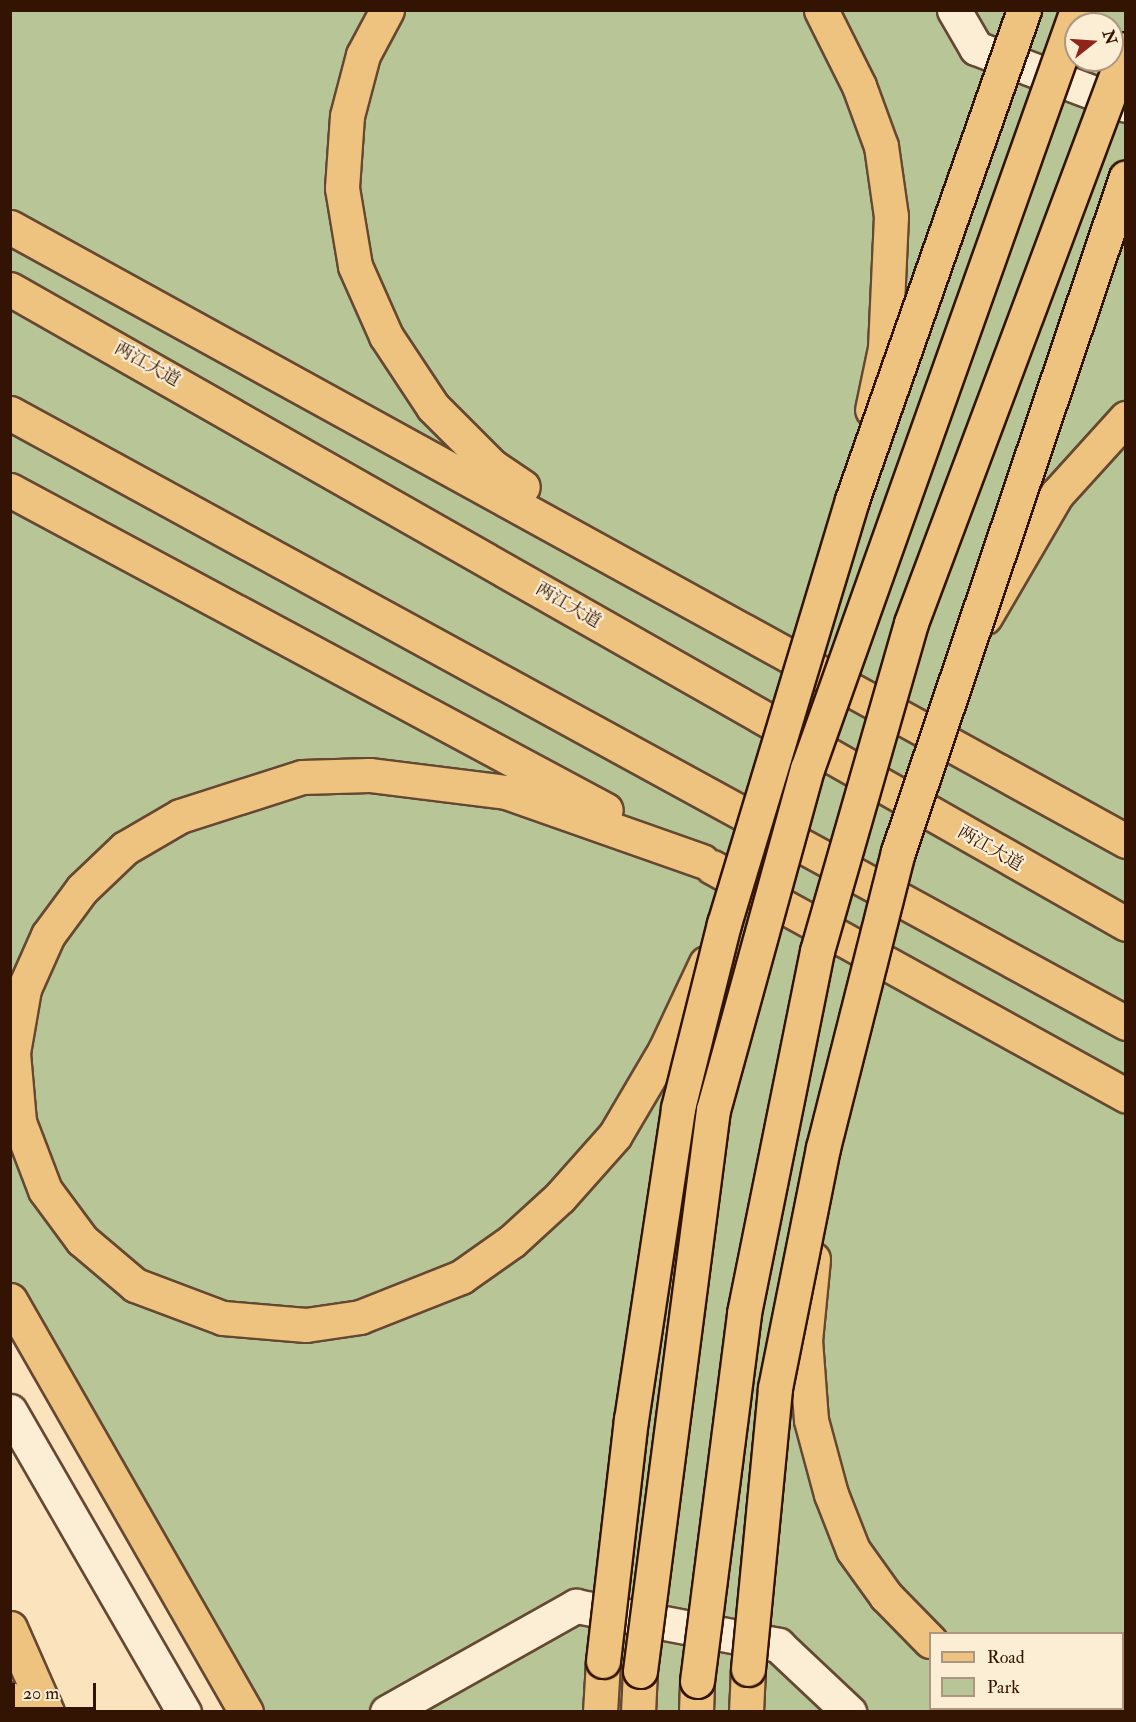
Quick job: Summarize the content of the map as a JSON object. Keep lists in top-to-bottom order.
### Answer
{
  "streets": {
    "main road": ["两江大道"]
  },
  "legend": ["Road", "Park"],
  "scale_bar": "20 m",
  "north": "right"
}
